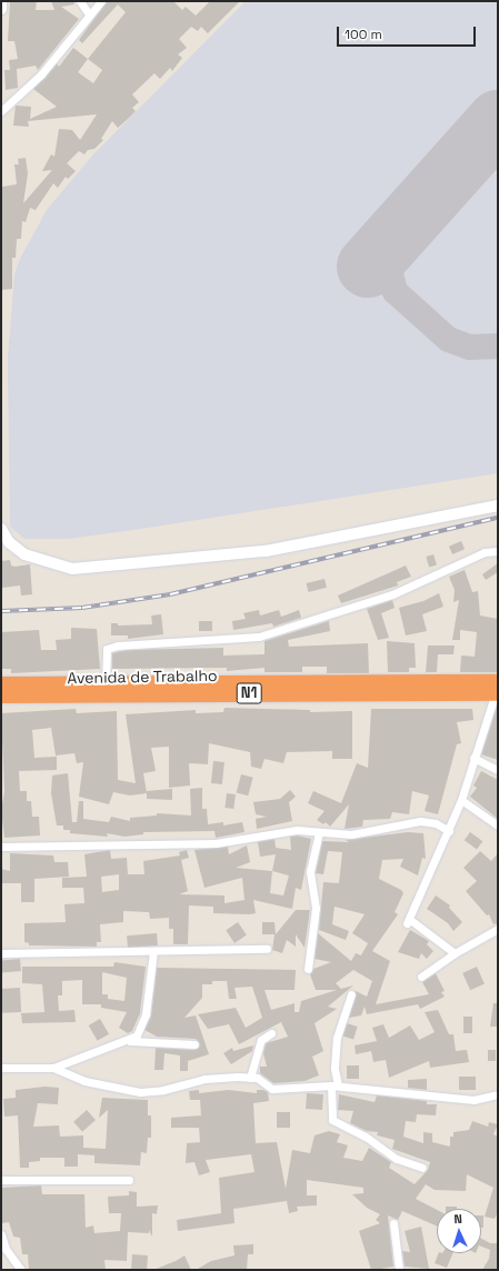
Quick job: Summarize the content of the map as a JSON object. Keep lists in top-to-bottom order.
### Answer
{
  "streets": {
    "highway": ["Avenida de Trabalho", "N1"]
  },
  "scale_bar": "100 m",
  "north": "top"
}
